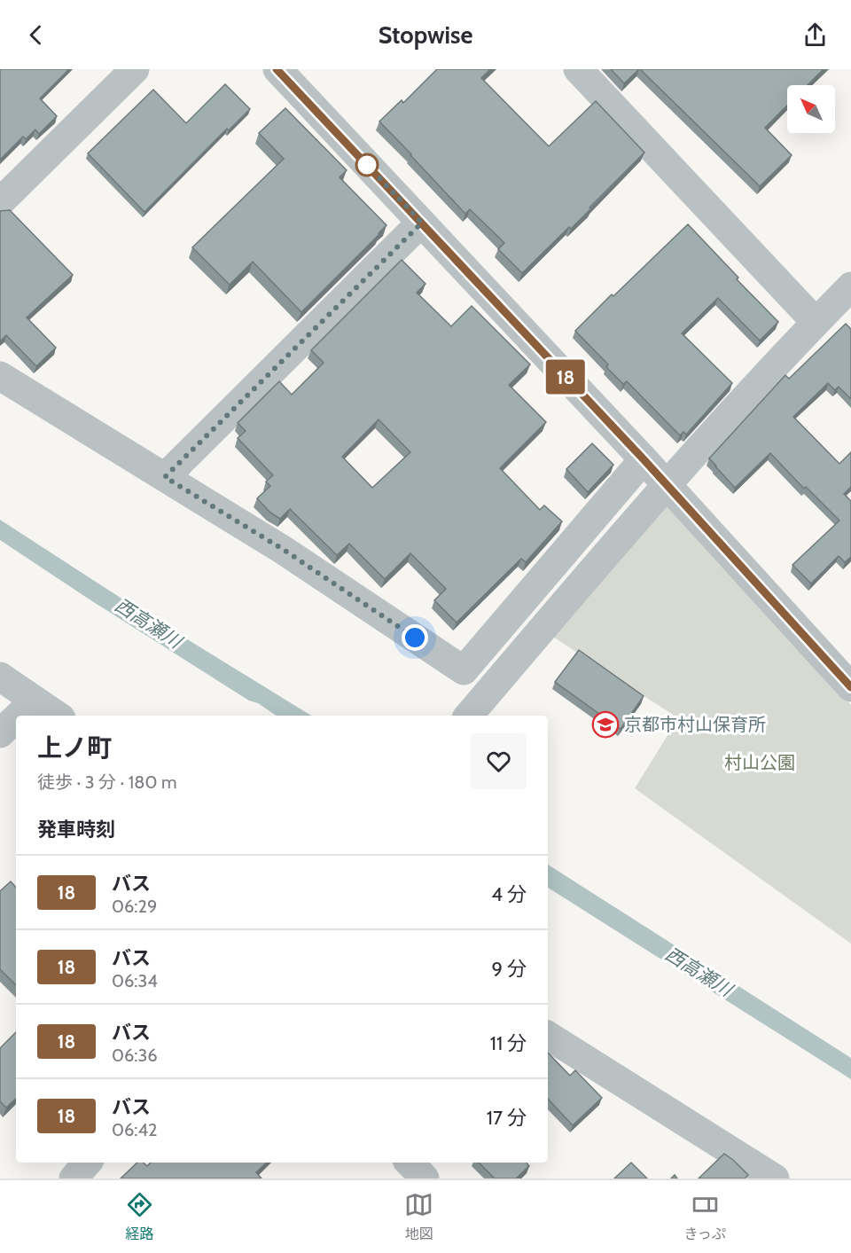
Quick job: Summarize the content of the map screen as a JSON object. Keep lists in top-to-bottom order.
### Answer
{
  "water": ["西高瀬川"],
  "parks": ["村山公園"],
  "places": {
    "school or university": ["京都市村山保育所"]
  },
  "lines": ["bus line 18"],
  "north": "top left",
  "page": {
    "header": "Stopwise",
    "on_map": "18",
    "heading": [
      ["上ノ町", "徒歩 · 3 分 · 180 m"],
      "発車時刻"
    ],
    "list": [
      {
        "mark": "18",
        "name": "バス",
        "note": "06:29",
        "value": "4 分"
      },
      {
        "mark": "18",
        "name": "バス",
        "note": "06:34",
        "value": "9 分"
      },
      {
        "mark": "18",
        "name": "バス",
        "note": "06:36",
        "value": "11 分"
      },
      {
        "mark": "18",
        "name": "バス",
        "note": "06:42",
        "value": "17 分"
      }
    ],
    "tabs": ["経路", "地図", "きっぷ"]
  }
}
